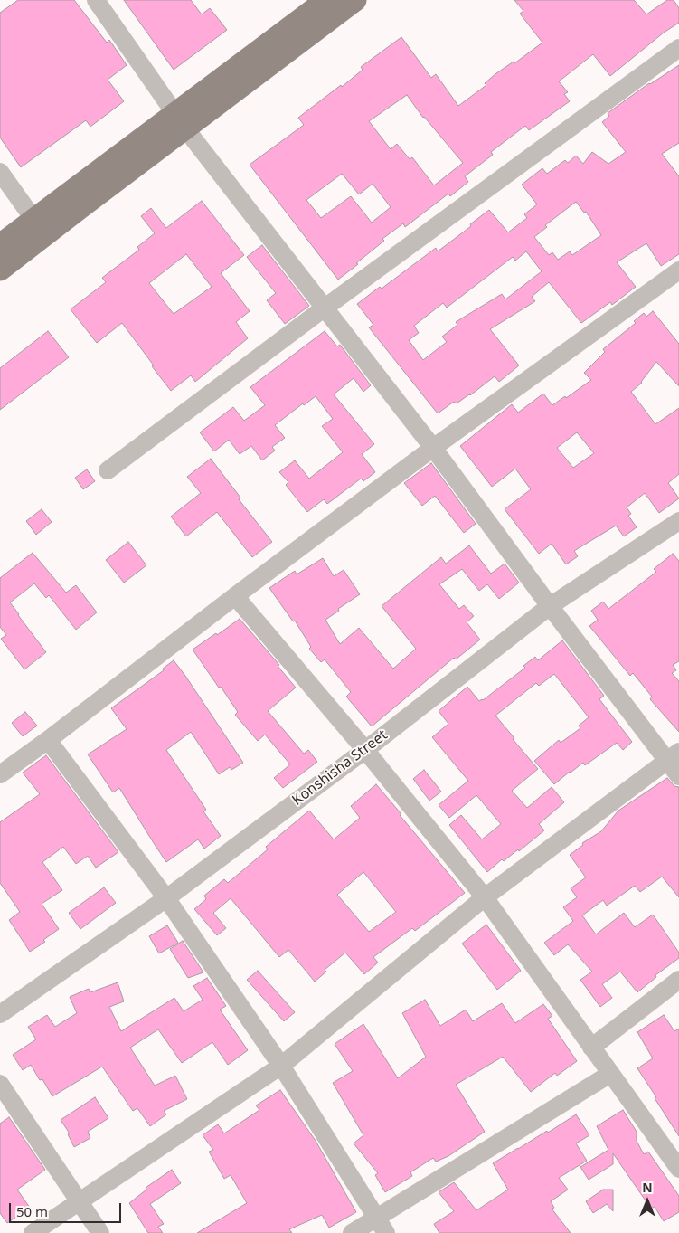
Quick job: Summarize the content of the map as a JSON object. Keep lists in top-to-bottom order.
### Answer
{
  "streets": {
    "street": ["Konshisha Street"]
  },
  "scale_bar": "50 m",
  "north": "top"
}
